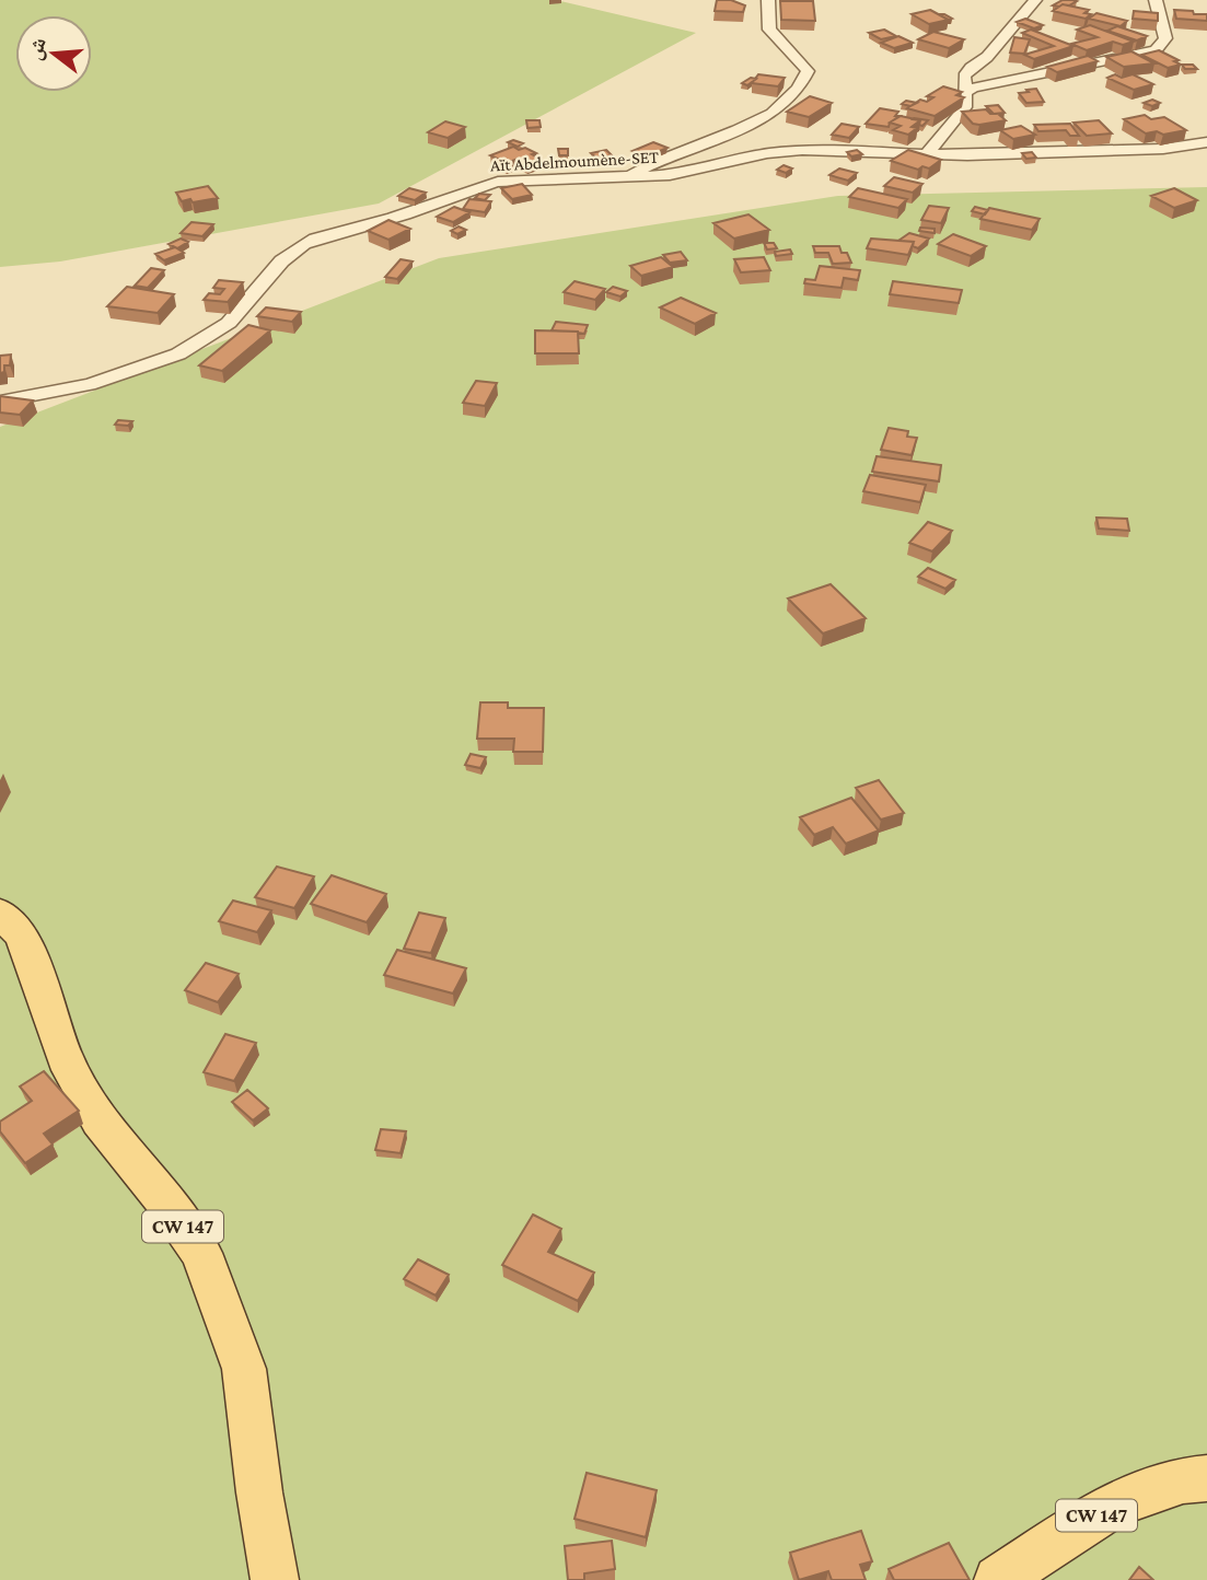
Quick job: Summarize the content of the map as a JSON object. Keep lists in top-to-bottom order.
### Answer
{
  "streets": {
    "main road": ["CW 147"],
    "street": ["Aït Abdelmoumène-SET"]
  },
  "north": "left"
}
